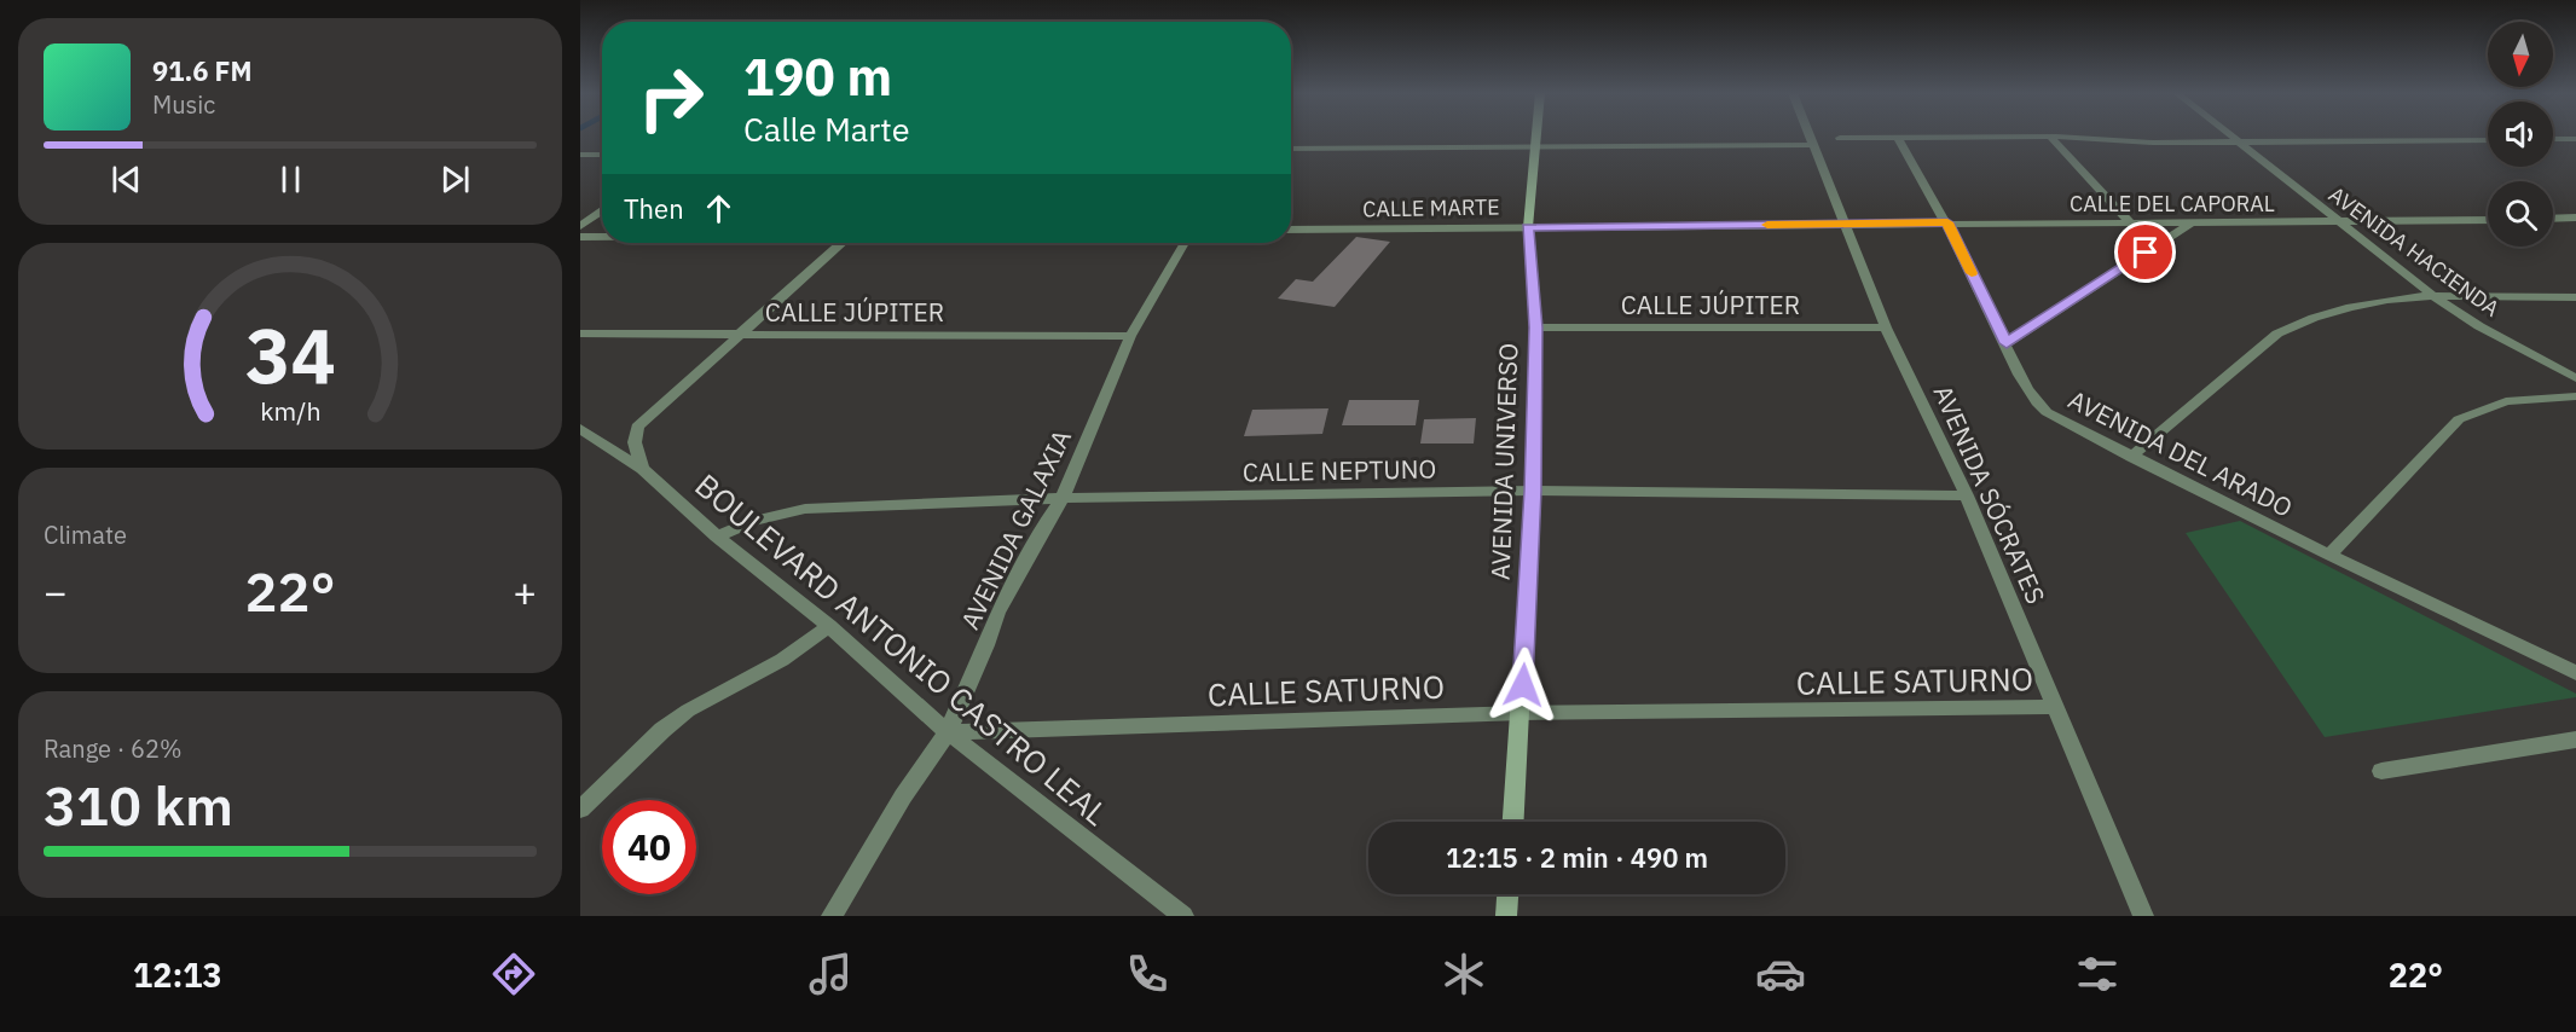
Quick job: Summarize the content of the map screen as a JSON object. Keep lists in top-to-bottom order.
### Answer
{
  "streets": {
    "street": [
      "CALLE DEL CAPORAL",
      "CALLE MARTE",
      "AVENIDA HACIENDA",
      "CALLE JÚPITER",
      "AVENIDA DEL ARADO",
      "AVENIDA UNIVERSO",
      "CALLE NEPTUNO",
      "AVENIDA SÓCRATES",
      "AVENIDA GALAXIA",
      "BOULEVARD ANTONIO CASTRO LEAL",
      "CALLE SATURNO"
    ]
  },
  "crossings": [
    ["CALLE DEL CAPORAL", "CALLE MARTE"],
    ["CALLE DEL CAPORAL", "AVENIDA HACIENDA"],
    ["CALLE DEL CAPORAL", "AVENIDA DEL ARADO"],
    ["CALLE DEL CAPORAL", "AVENIDA SÓCRATES"],
    ["CALLE MARTE", "AVENIDA UNIVERSO"],
    ["CALLE MARTE", "AVENIDA SÓCRATES"],
    ["CALLE JÚPITER", "AVENIDA UNIVERSO"],
    ["CALLE JÚPITER", "AVENIDA SÓCRATES"],
    ["CALLE JÚPITER", "AVENIDA GALAXIA"],
    ["AVENIDA UNIVERSO", "CALLE NEPTUNO"],
    ["AVENIDA UNIVERSO", "CALLE SATURNO"],
    ["CALLE NEPTUNO", "AVENIDA SÓCRATES"],
    ["CALLE NEPTUNO", "AVENIDA GALAXIA"],
    ["CALLE NEPTUNO", "BOULEVARD ANTONIO CASTRO LEAL"],
    ["AVENIDA SÓCRATES", "CALLE SATURNO"],
    ["AVENIDA GALAXIA", "BOULEVARD ANTONIO CASTRO LEAL"],
    ["AVENIDA GALAXIA", "CALLE SATURNO"],
    ["BOULEVARD ANTONIO CASTRO LEAL", "CALLE SATURNO"]
  ],
  "north": "bottom",
  "page": {
    "turn": ["190 m", "Calle Marte"],
    "song": ["91.6 FM", "Music"],
    "then": "Then",
    "tile": [
      "Climate",
      ["Range · 62%", "310 km"]
    ],
    "heat": ["−", "22°", "+"],
    "limit": "40",
    "trip": "12:15 · 2 min · 490 m",
    "tabs": ["12:13", "22°"],
    "gauge": ["34", "km/h"]
  }
}
